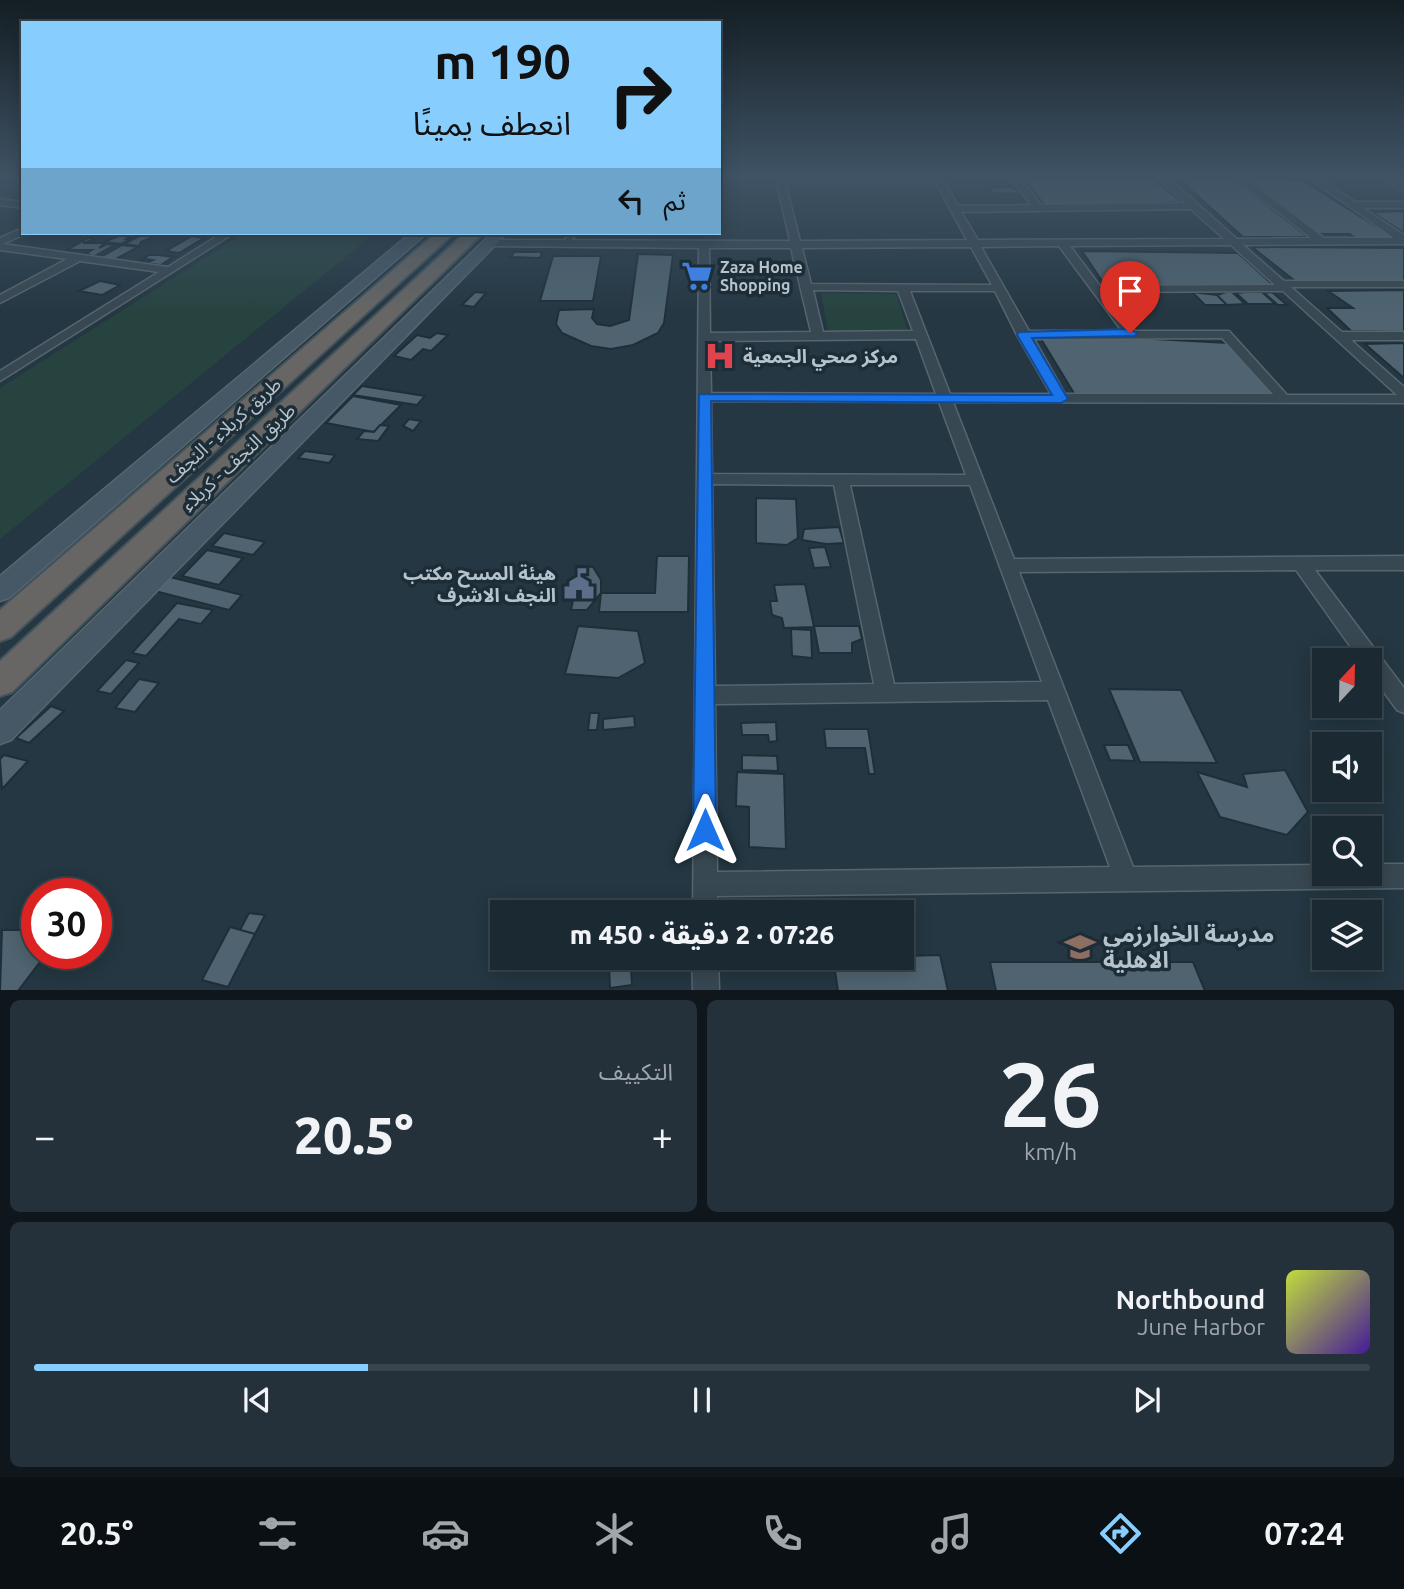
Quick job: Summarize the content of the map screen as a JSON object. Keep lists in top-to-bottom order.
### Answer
{
  "streets": {
    "highway": ["طريق کربلاء - النجف", "طريق النجف - کربلاء"]
  },
  "places": {
    "supermarket": ["Zaza Home Shopping"],
    "hospital": ["مركز صحي الجمعية"],
    "public building": ["هيئة المسح مكتب النجف الاشرف"],
    "school or university": ["مدرسة الخوارزمي الاهلية"]
  },
  "north": "top",
  "page": {
    "turn": ["190 m", "انعطف يمينًا"],
    "then": "ثم",
    "limit": "30",
    "trip": "07:26 · 2 دقيقة · 450 m",
    "tile": [
      ["26", "km/h"],
      "التكييف"
    ],
    "heat": ["−", "20.5°", "+"],
    "song": ["Northbound", "June Harbor"],
    "tabs": ["07:24", "20.5°"]
  }
}
